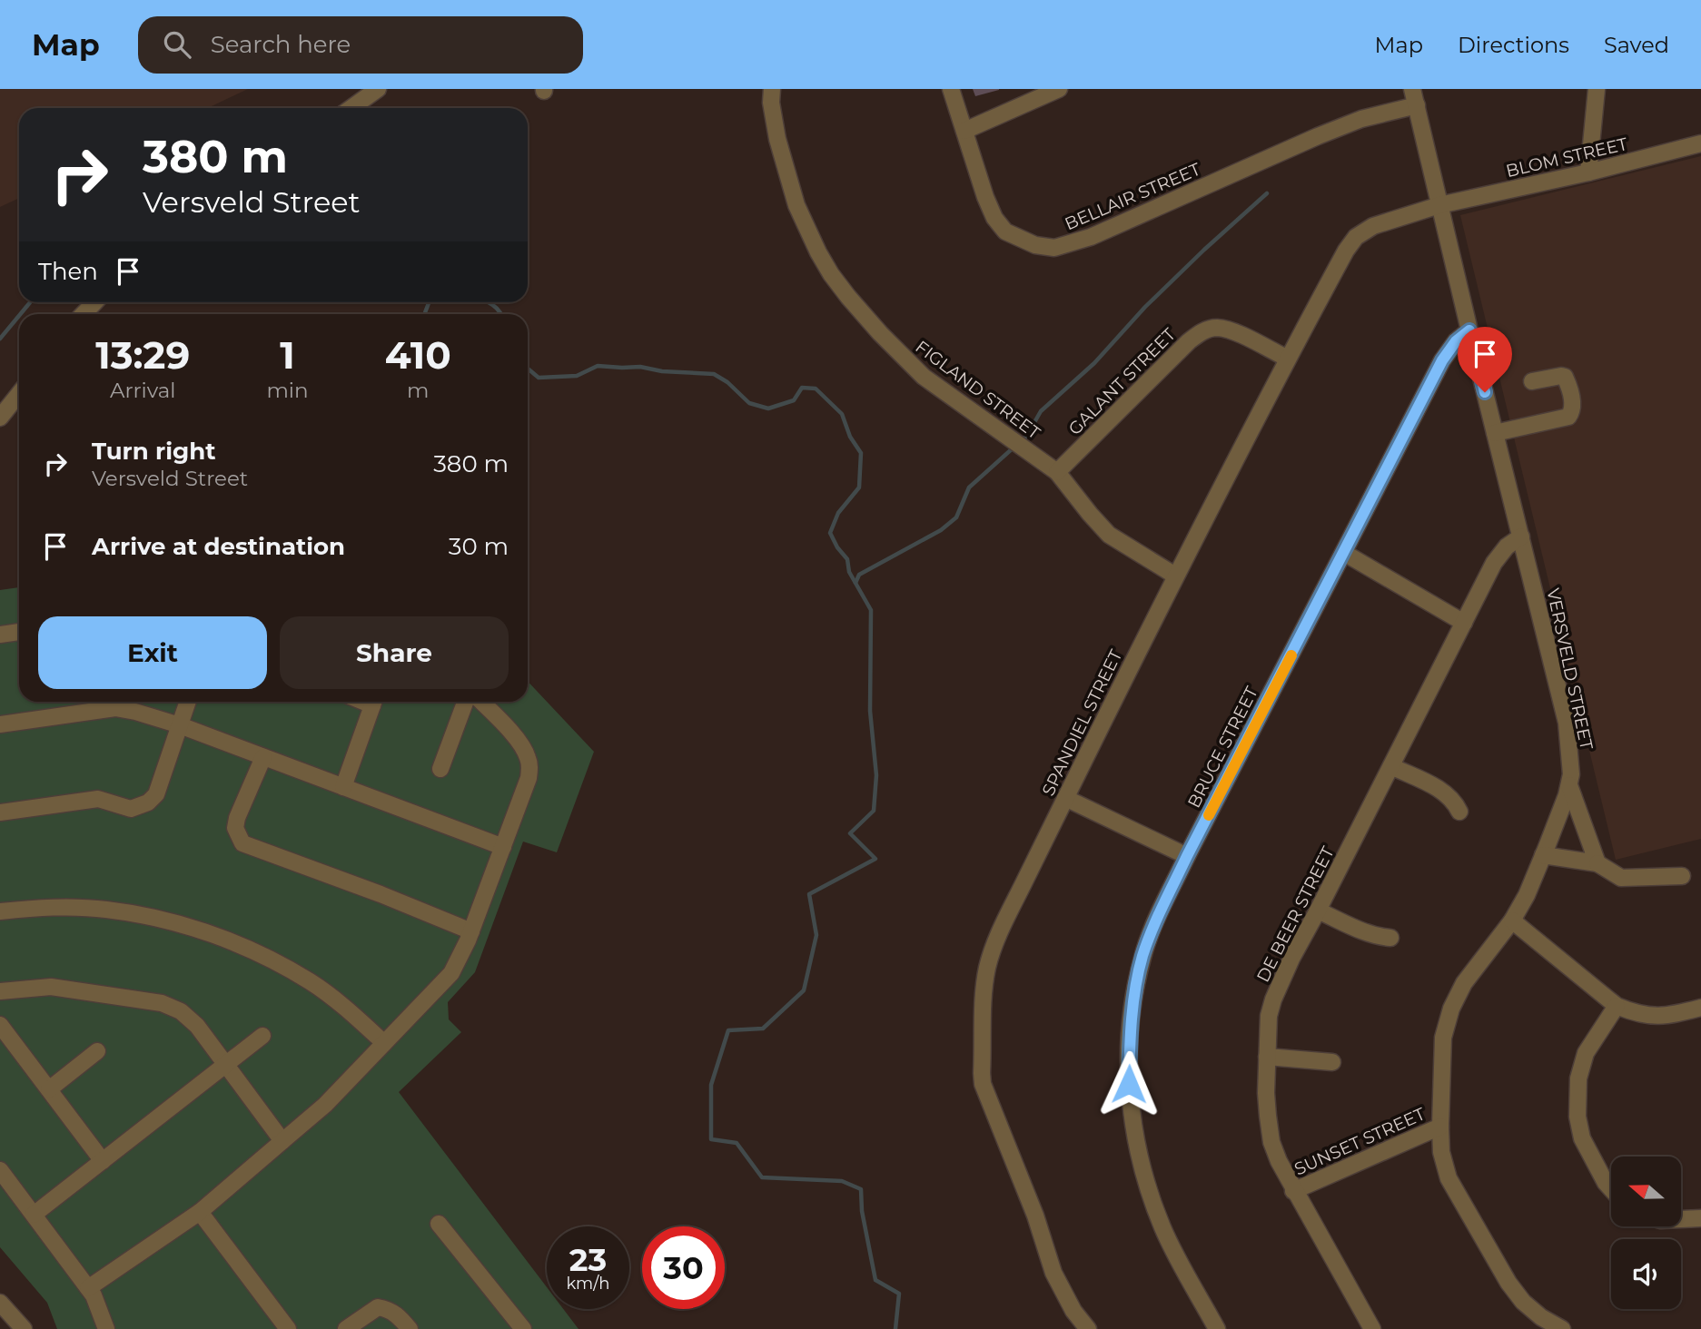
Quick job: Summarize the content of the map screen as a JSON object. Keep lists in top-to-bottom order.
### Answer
{
  "streets": {
    "street": [
      "BLOM STREET",
      "BELLAIR STREET",
      "GALANT STREET",
      "FIGLAND STREET",
      "VERSVELD STREET",
      "SPANDIEL STREET",
      "BRUCE STREET",
      "DE BEER STREET",
      "SUNSET STREET"
    ]
  },
  "crossings": [
    ["BLOM STREET", "SPANDIEL STREET"],
    ["GALANT STREET", "FIGLAND STREET"],
    ["GALANT STREET", "SPANDIEL STREET"],
    ["FIGLAND STREET", "SPANDIEL STREET"],
    ["VERSVELD STREET", "BRUCE STREET"],
    ["VERSVELD STREET", "DE BEER STREET"],
    ["VERSVELD STREET", "SUNSET STREET"],
    ["DE BEER STREET", "SUNSET STREET"]
  ],
  "north": "left",
  "page": {
    "header": "Map",
    "search": "Search here",
    "nav": ["Map", "Directions", "Saved"],
    "turn": ["380 m", "Versveld Street"],
    "then": "Then",
    "eta": [
      "13:29",
      "Arrival",
      "1",
      "min",
      "410",
      "m"
    ],
    "list": [
      {
        "name": "Turn right",
        "note": "Versveld Street",
        "value": "380 m"
      },
      {
        "name": "Arrive at destination",
        "value": "30 m"
      }
    ],
    "buttons": ["Exit", "Share"],
    "speed": "23 km/h",
    "limit": "30"
  }
}
